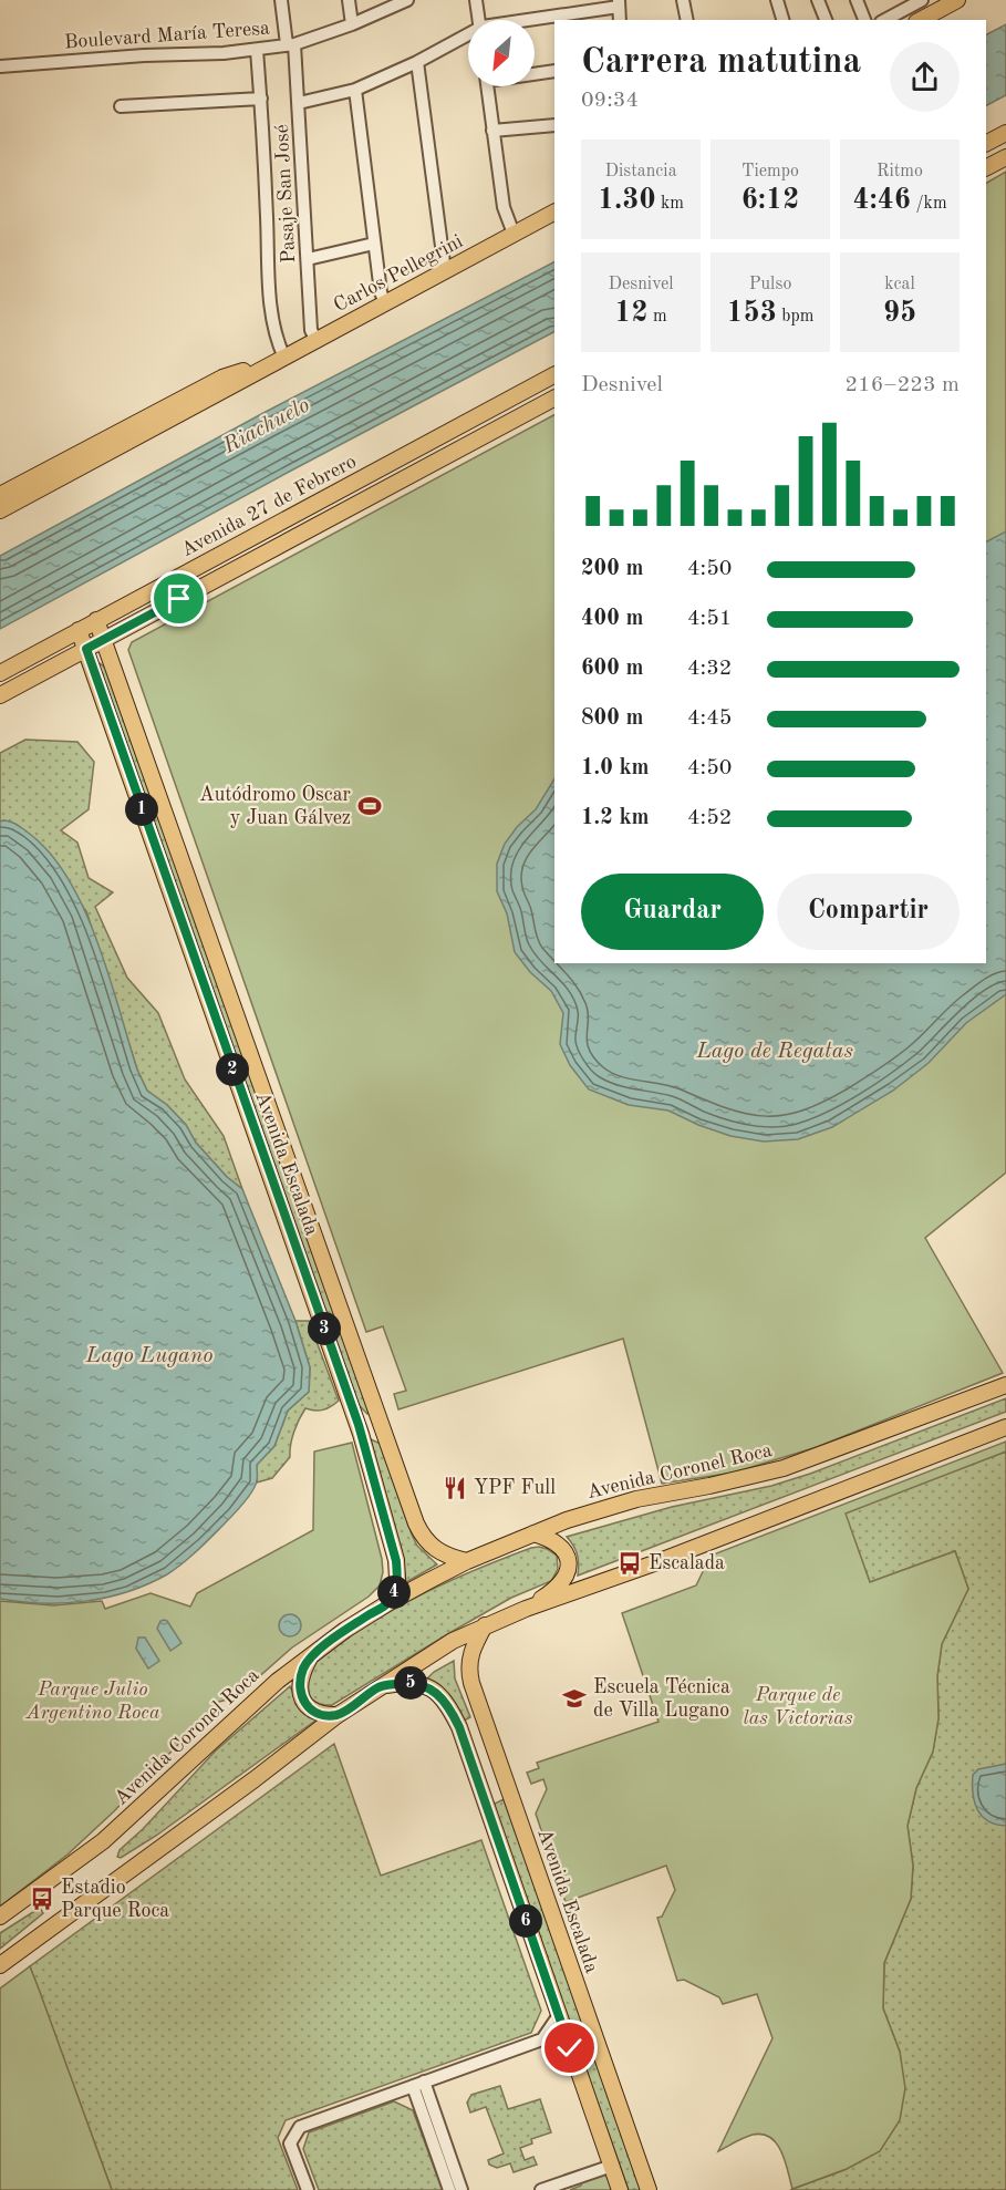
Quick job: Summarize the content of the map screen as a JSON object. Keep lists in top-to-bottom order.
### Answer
{
  "streets": {
    "main road": [
      "Carlos Pellegrini",
      "Avenida 27 de Febrero",
      "Avenida Escalada",
      "Avenida Coronel Roca"
    ],
    "street": ["Boulevard María Teresa", "Pasaje San José"]
  },
  "crossings": [
    ["Boulevard María Teresa", "Pasaje San José"],
    ["Pasaje San José", "Carlos Pellegrini"],
    ["Avenida 27 de Febrero", "Avenida Escalada"],
    ["Avenida Escalada", "Avenida Coronel Roca"]
  ],
  "water": ["Riachuelo", "Lago de Regatas", "Lago Lugano"],
  "parks": ["Parque Julio Argentino Roca", "Parque de las Victorias"],
  "places": {
    "sports": ["Autódromo Oscar y Juan Gálvez"],
    "restaurant": ["YPF Full"],
    "bus stop": ["Escalada", "Estadio Parque Roca"],
    "school or university": ["Escuela Técnica de Villa Lugano"]
  },
  "north": "bottom left",
  "page": {
    "heading": ["Carrera matutina", "09:34"],
    "stats": [
      ["Distancia", "1.30 km"],
      ["Tiempo", "6:12"],
      ["Ritmo", "4:46 /km"],
      ["Desnivel", "12 m"],
      ["Pulso", "153 bpm"],
      ["kcal", "95"]
    ],
    "chart": ["Desnivel", "216–223 m"],
    "list": [
      {
        "name": "200 m",
        "note": "4:50"
      },
      {
        "name": "400 m",
        "note": "4:51"
      },
      {
        "name": "600 m",
        "note": "4:32"
      },
      {
        "name": "800 m",
        "note": "4:45"
      },
      {
        "name": "1.0 km",
        "note": "4:50"
      },
      {
        "name": "1.2 km",
        "note": "4:52"
      }
    ],
    "pins": [
      "1",
      "2",
      "3",
      "4",
      "5",
      "6"
    ],
    "buttons": ["Guardar", "Compartir"]
  }
}
